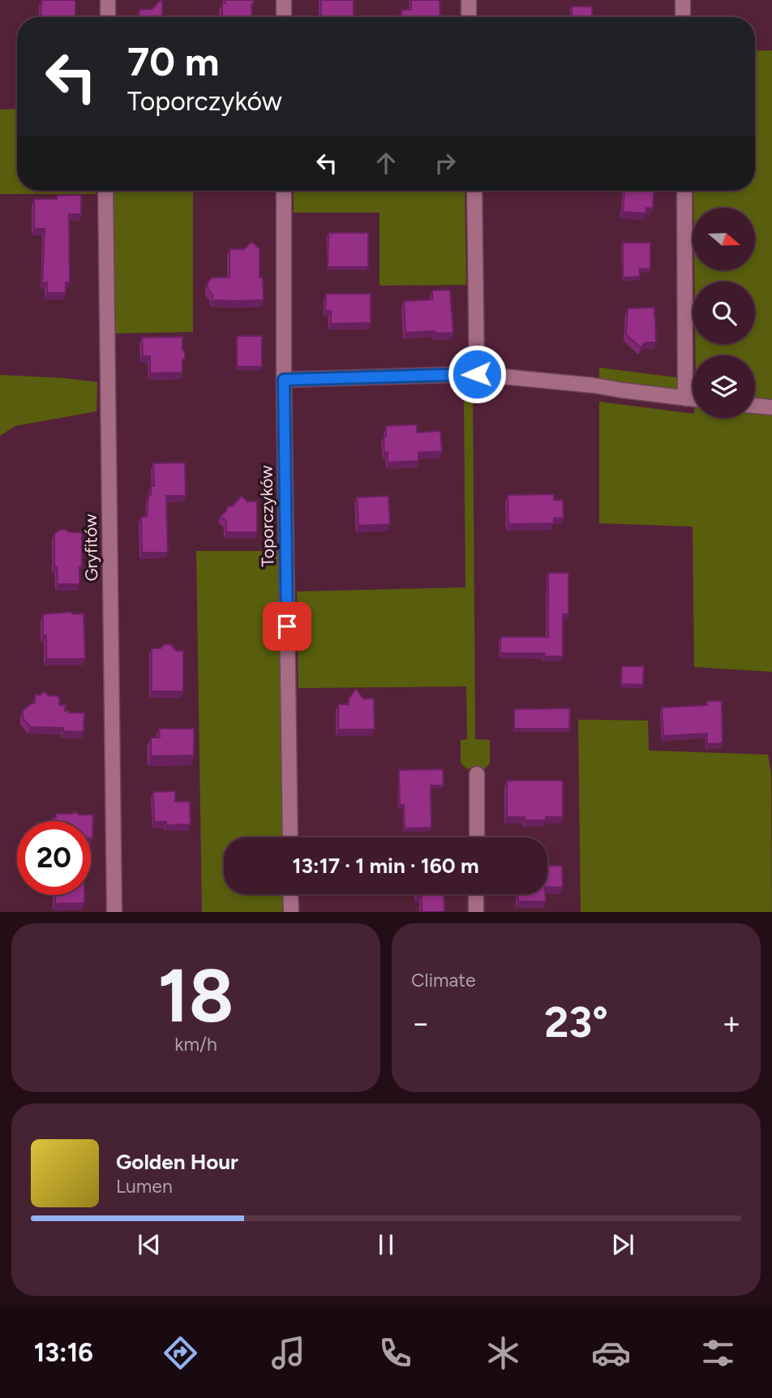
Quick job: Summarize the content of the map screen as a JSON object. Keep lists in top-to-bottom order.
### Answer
{
  "streets": {
    "street": ["Toporczyków", "Gryfitów"]
  },
  "north": "right",
  "page": {
    "turn": ["70 m", "Toporczyków"],
    "limit": "20",
    "trip": "13:17 · 1 min · 160 m",
    "tile": [
      ["18", "km/h"],
      "Climate"
    ],
    "heat": ["−", "23°", "+"],
    "song": ["Golden Hour", "Lumen"],
    "tabs": "13:16"
  }
}
